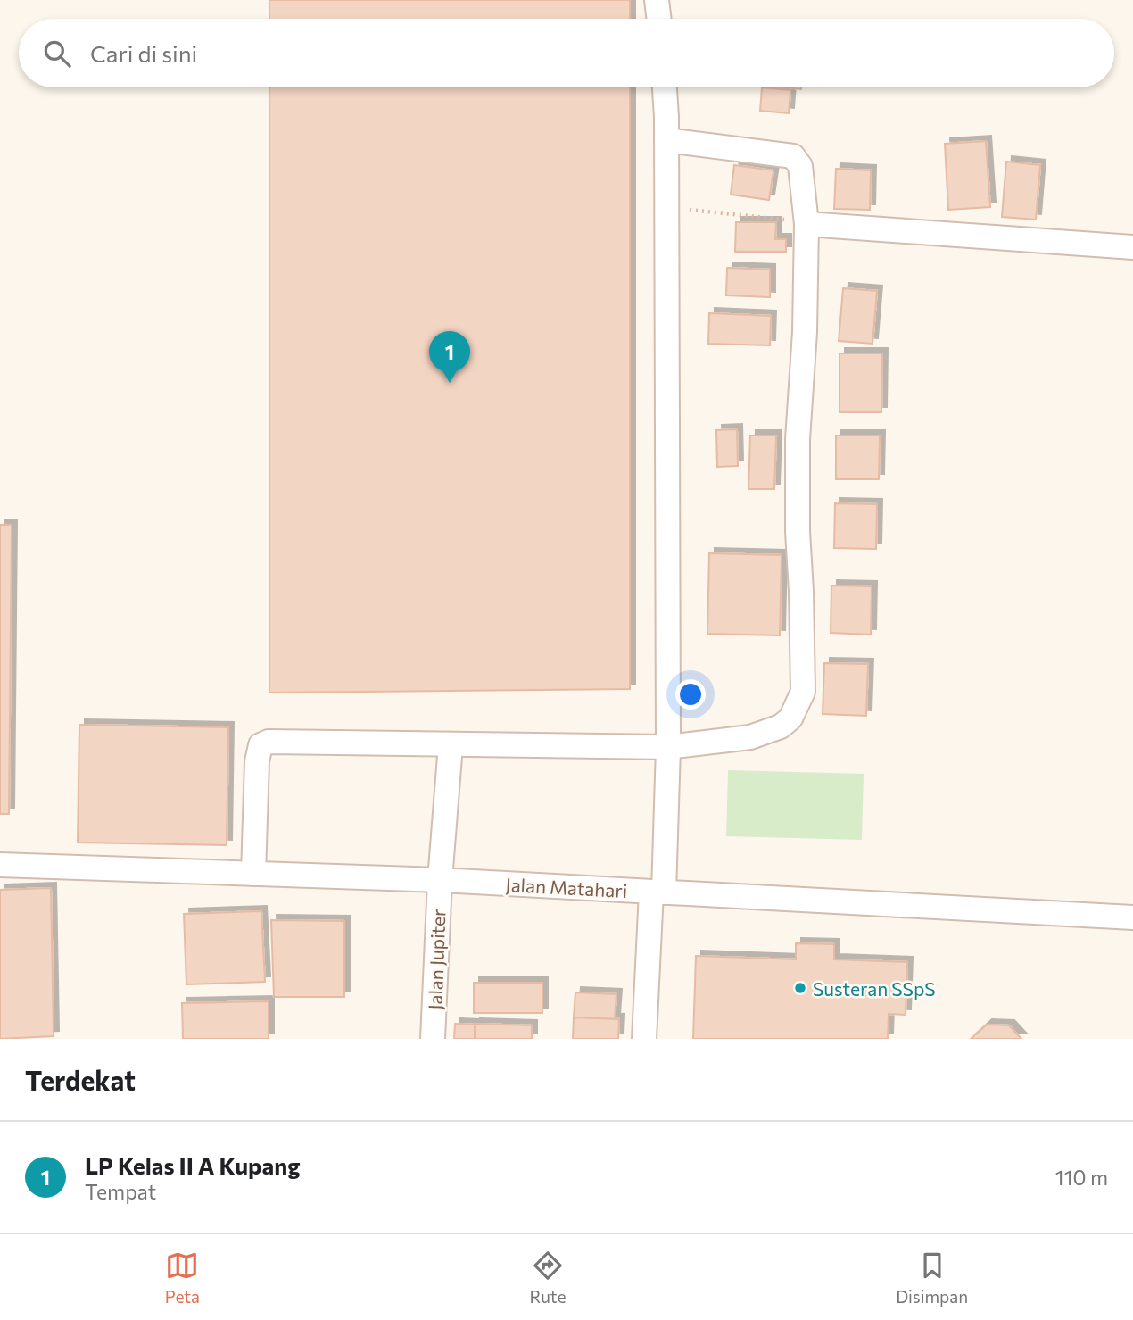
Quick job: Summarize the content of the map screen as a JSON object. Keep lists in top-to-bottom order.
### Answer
{
  "streets": {
    "street": ["Jalan Matahari", "Jalan Jupiter"]
  },
  "crossings": [
    ["Jalan Matahari", "Jalan Jupiter"]
  ],
  "places": ["Susteran SSpS"],
  "page": {
    "search": "Cari di sini",
    "pins": "1",
    "heading": "Terdekat",
    "list": [
      {
        "mark": "1",
        "name": "LP Kelas II A Kupang",
        "note": "Tempat",
        "value": "110 m"
      }
    ],
    "nav": ["Peta", "Rute", "Disimpan"]
  }
}
